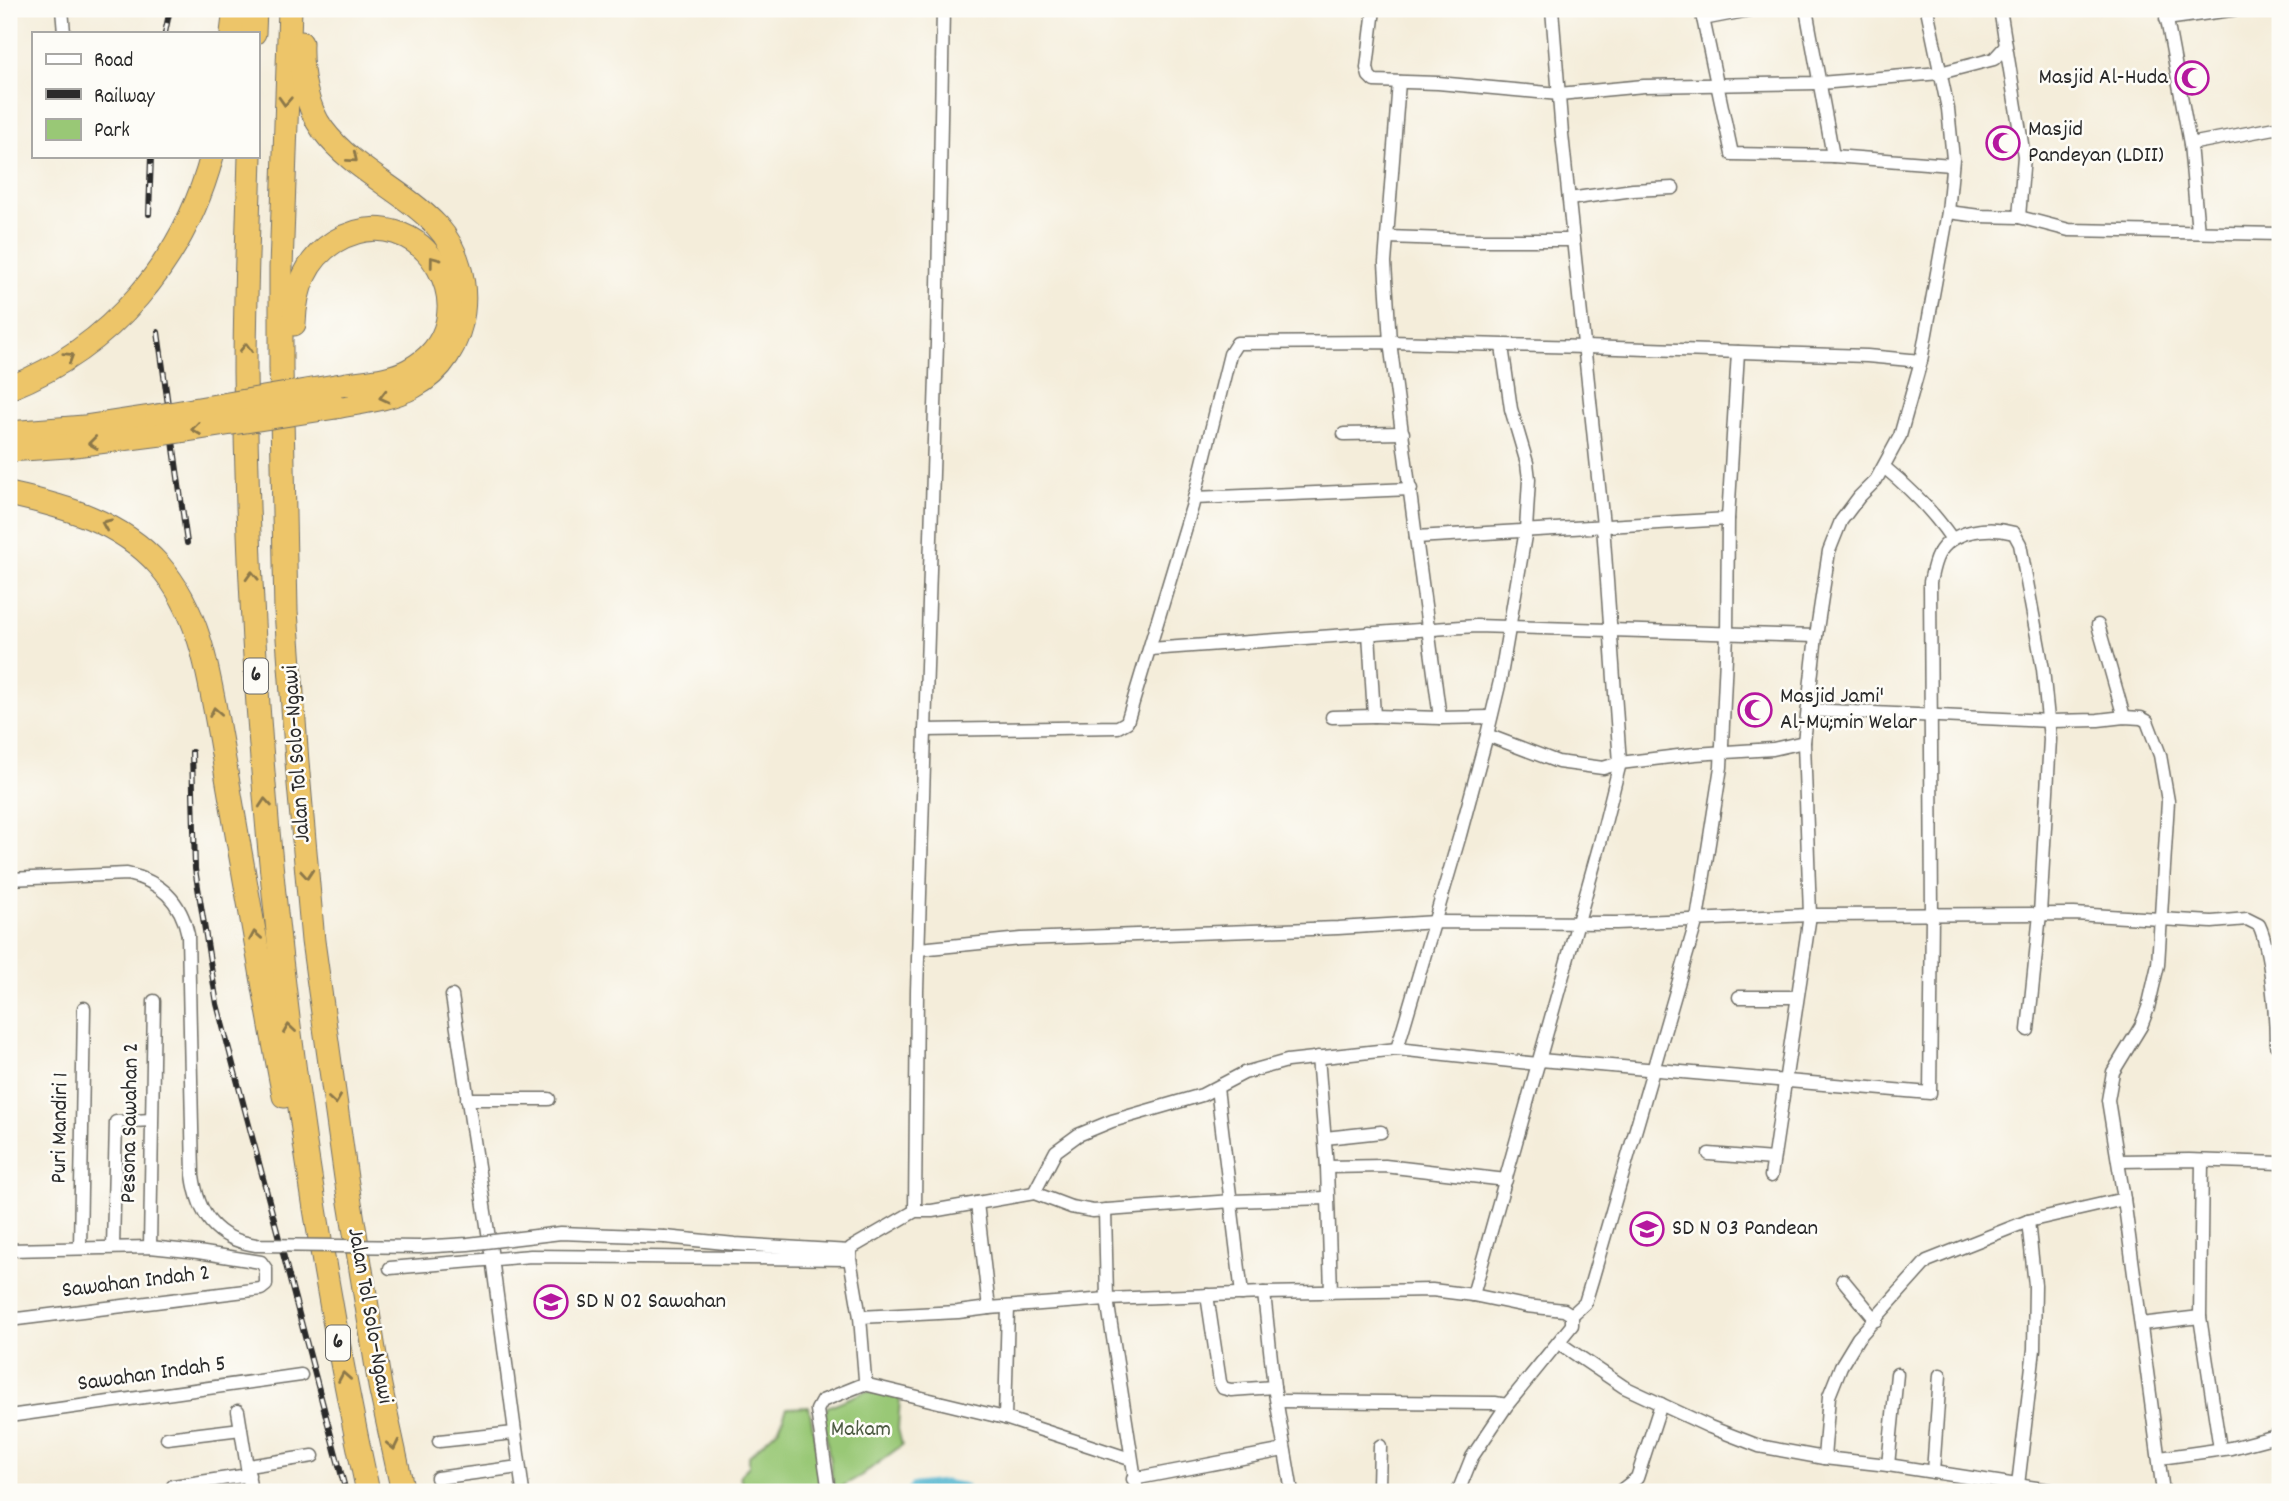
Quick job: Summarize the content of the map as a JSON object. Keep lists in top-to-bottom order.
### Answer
{
  "streets": {
    "highway": ["6", "Jalan Tol Solo–Ngawi"],
    "street": [
      "Pesona Sawahan 2",
      "Puri Mandiri 1",
      "Sawahan Indah 2",
      "Sawahan Indah 5"
    ]
  },
  "crossings": [
    ["Pesona Sawahan 2", "Sawahan Indah 2"]
  ],
  "parks": ["Makam"],
  "places": {
    "mosque": ["Masjid Al-Huda", "Masjid Pandeyan (LDII)", "Masjid Jami' Al-Mu;min Welar"],
    "school or university": ["SD N 03 Pandean", "SD N 02 Sawahan"]
  },
  "legend": ["Road", "Railway", "Park"]
}
